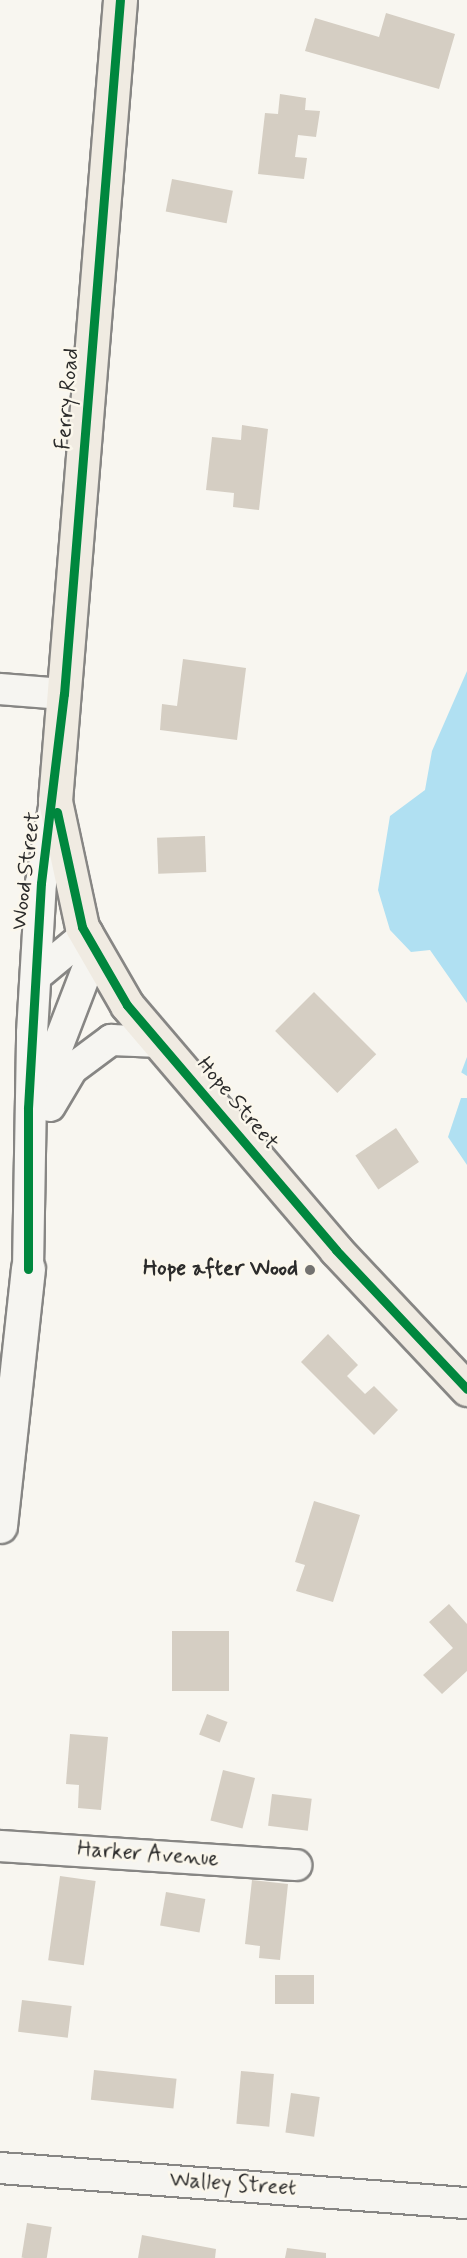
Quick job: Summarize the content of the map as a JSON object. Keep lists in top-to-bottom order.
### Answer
{
  "streets": {
    "main road": ["Ferry Road", "Wood Street", "Hope Street"],
    "street": ["Harker Avenue", "Walley Street"]
  },
  "crossings": [
    ["Ferry Road", "Wood Street"],
    ["Ferry Road", "Hope Street"],
    ["Wood Street", "Hope Street"]
  ],
  "places": ["Hope after Wood"]
}
